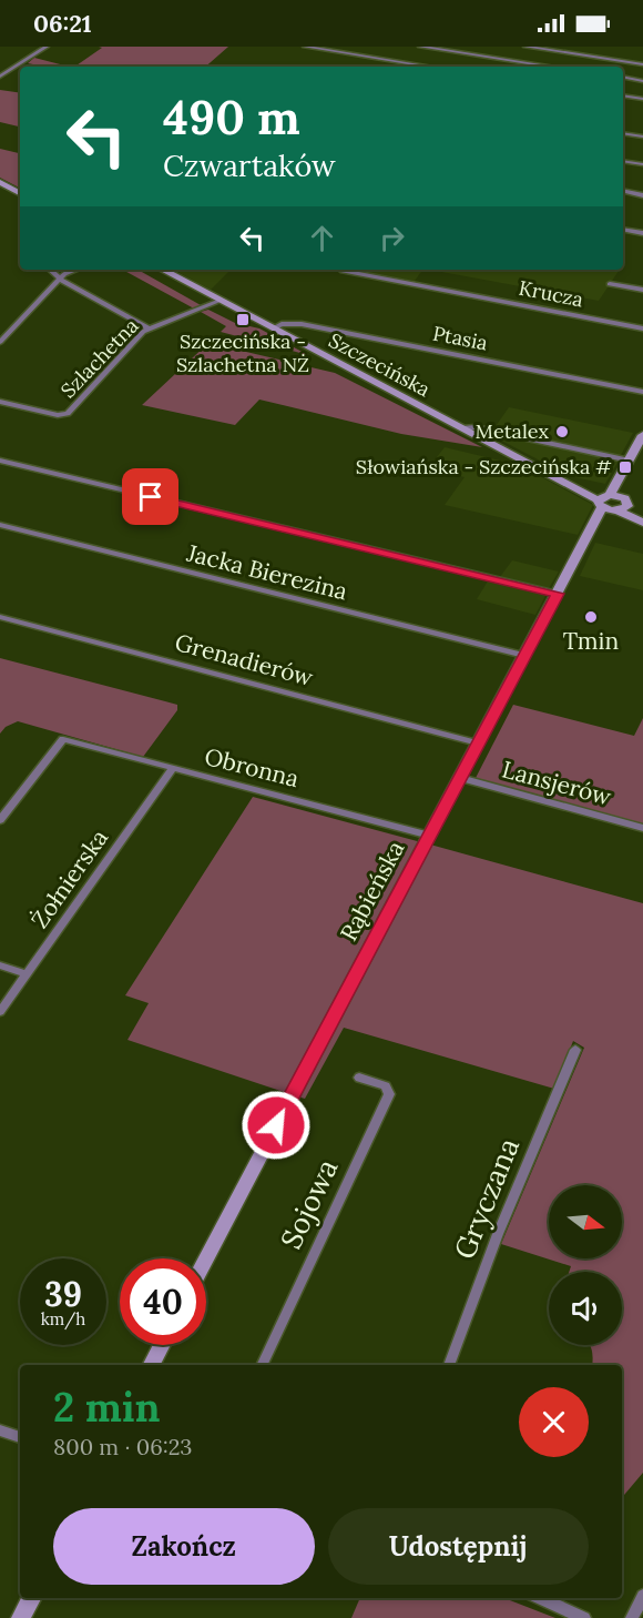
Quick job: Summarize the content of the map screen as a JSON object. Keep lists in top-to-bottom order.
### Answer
{
  "streets": {
    "street": [
      "Krucza",
      "Ptasia",
      "Szlachetna",
      "Szczecińska",
      "Jacka Bierezina",
      "Grenadierów",
      "Obronna",
      "Lansjerów",
      "Żołnierska",
      "Rąbieńska",
      "Gryczana",
      "Sojowa"
    ]
  },
  "crossings": [
    ["Ptasia", "Szczecińska"],
    ["Szlachetna", "Szczecińska"],
    ["Szczecińska", "Rąbieńska"],
    ["Jacka Bierezina", "Rąbieńska"],
    ["Grenadierów", "Rąbieńska"],
    ["Obronna", "Żołnierska"],
    ["Obronna", "Rąbieńska"],
    ["Lansjerów", "Rąbieńska"]
  ],
  "places": {
    "transit": ["Szczecińska - Szlachetna NŻ", "Słowiańska - Szczecińska #"],
    "other": ["Metalex", "Tmin"]
  },
  "north": "right",
  "page": {
    "status": "06:21",
    "turn": ["490 m", "Czwartaków"],
    "speed": "39 km/h",
    "limit": "40",
    "heading": ["2 min", "800 m · 06:23"],
    "buttons": ["Zakończ", "Udostępnij"]
  }
}
